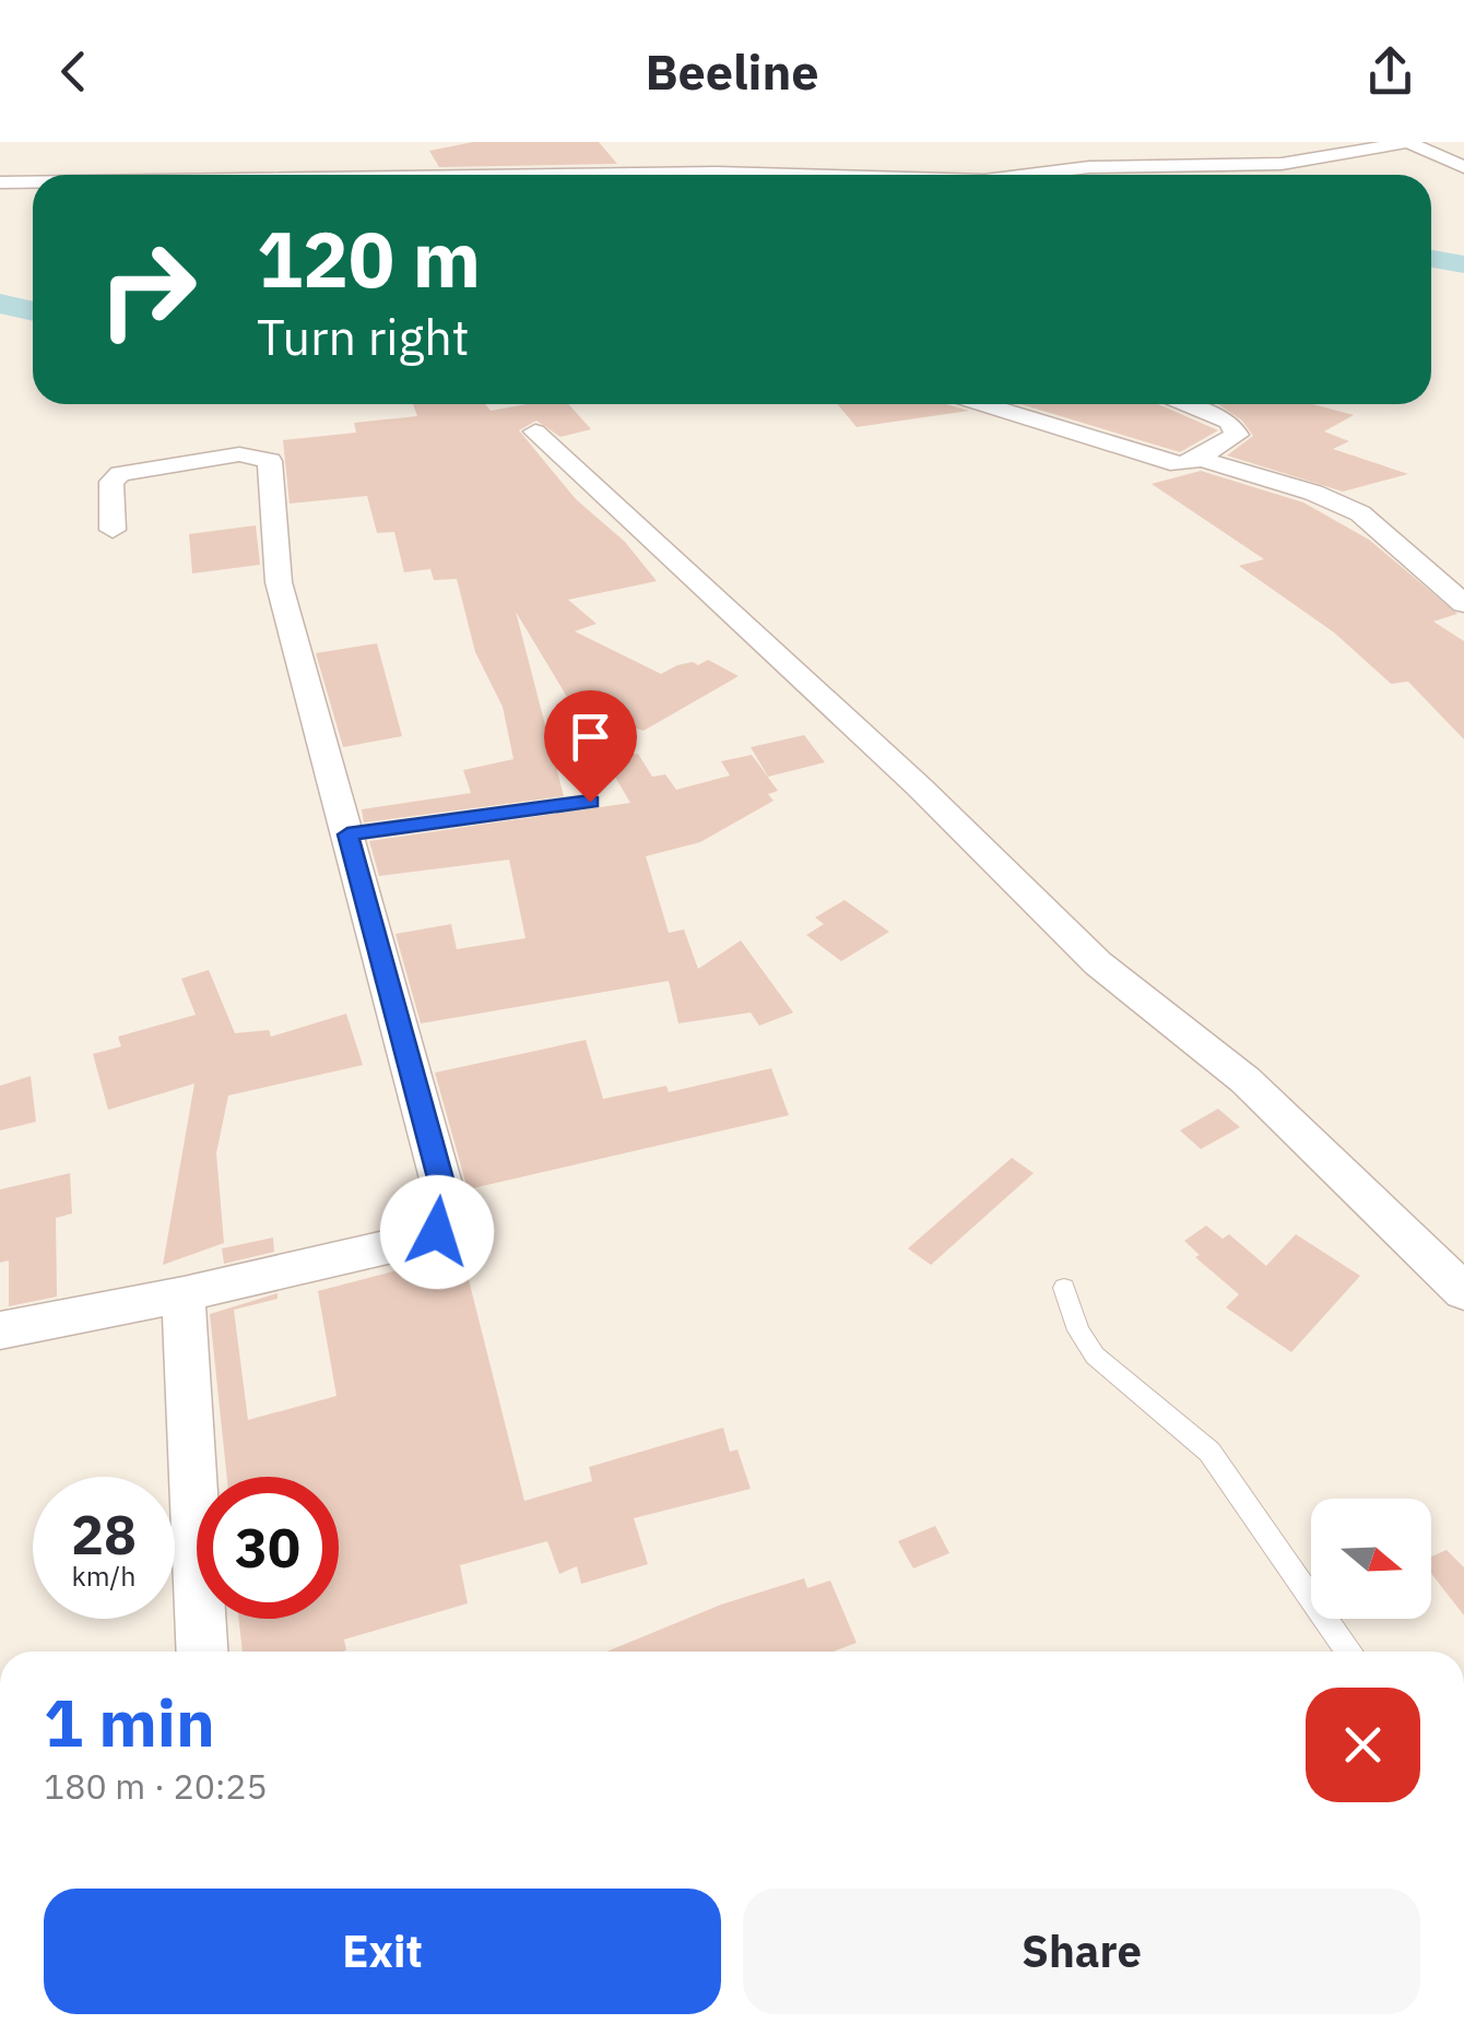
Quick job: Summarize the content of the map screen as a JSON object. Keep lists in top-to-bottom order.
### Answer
{
  "north": "right",
  "page": {
    "header": "Beeline",
    "turn": ["120 m", "Turn right"],
    "speed": "28 km/h",
    "limit": "30",
    "heading": ["1 min", "180 m · 20:25"],
    "buttons": ["Exit", "Share"]
  }
}
